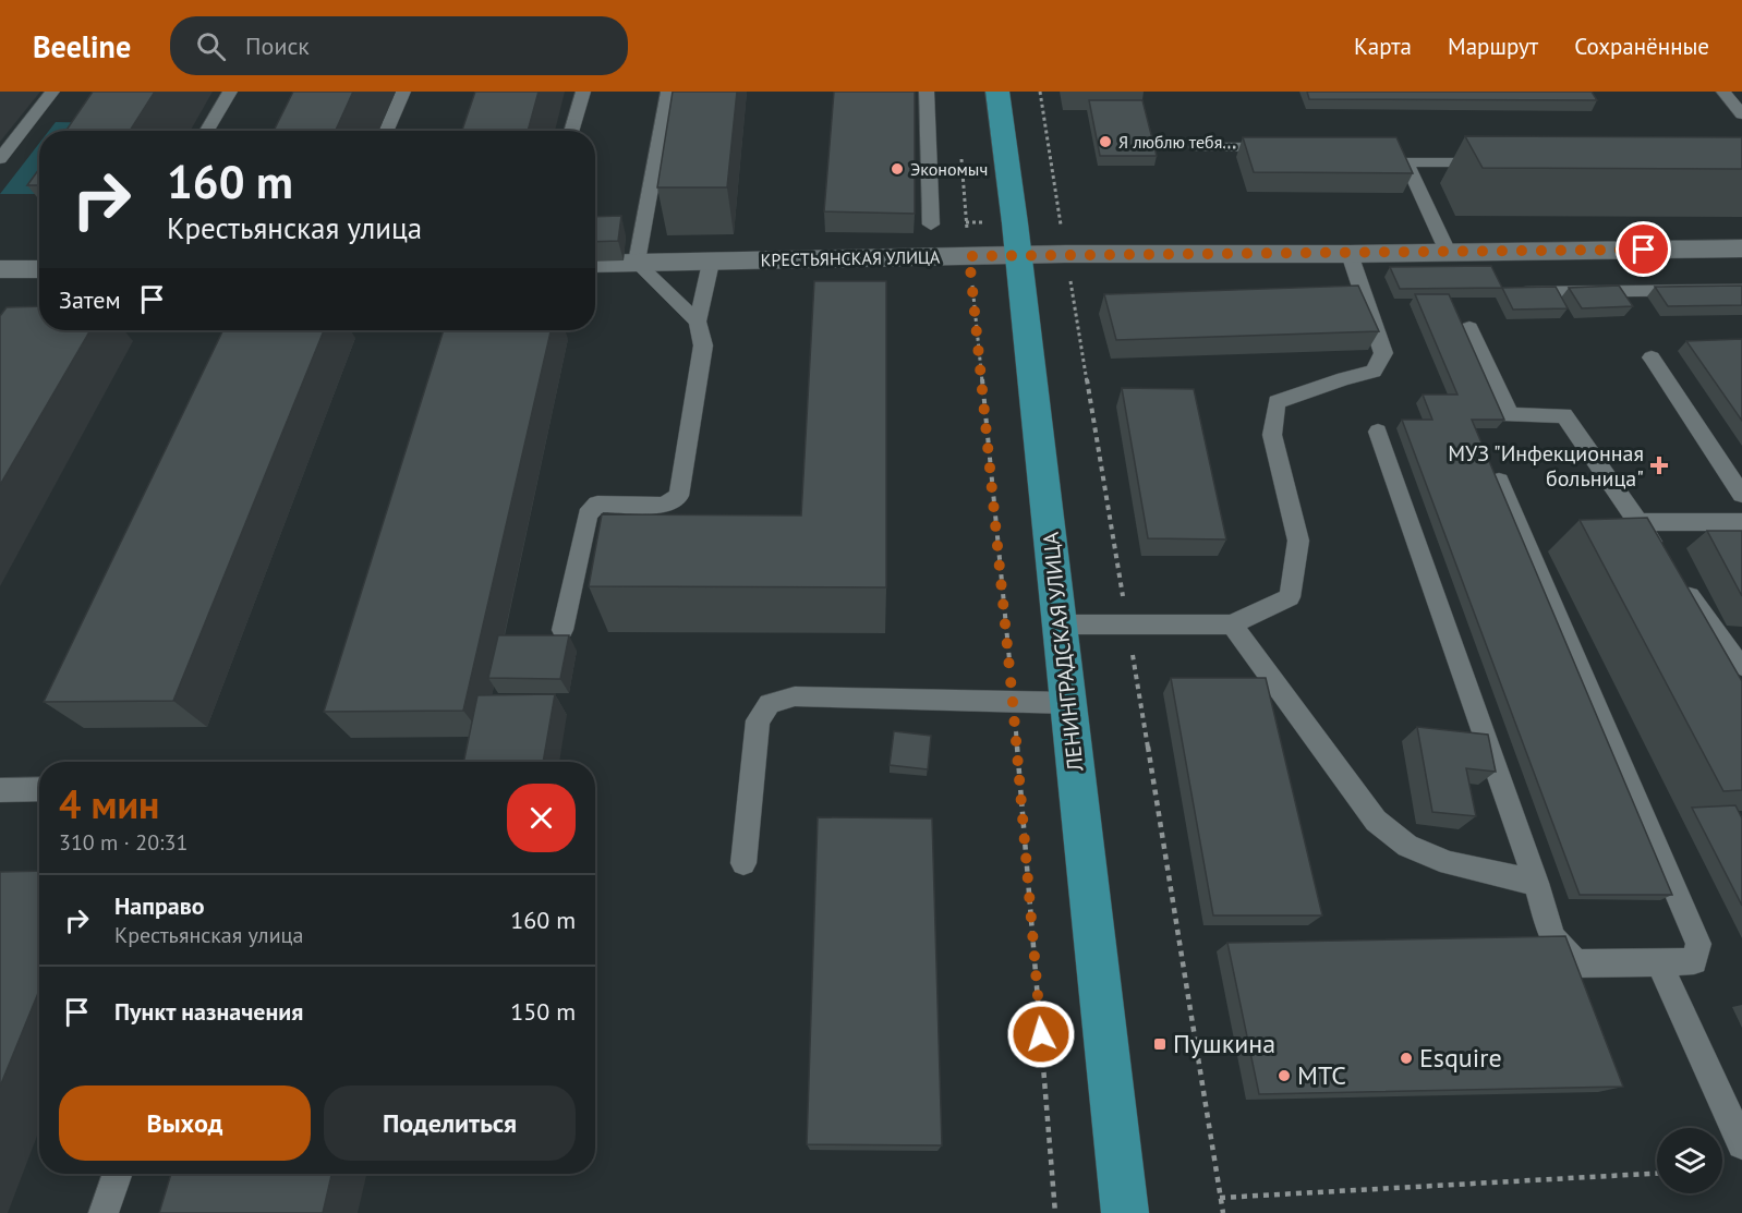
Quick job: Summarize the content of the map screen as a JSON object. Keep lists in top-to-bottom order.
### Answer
{
  "streets": {
    "highway": ["ЛЕНИНГРАДСКАЯ УЛИЦА"],
    "street": ["КРЕСТЬЯНСКАЯ УЛИЦА"]
  },
  "crossings": [
    ["КРЕСТЬЯНСКАЯ УЛИЦА", "ЛЕНИНГРАДСКАЯ УЛИЦА"]
  ],
  "places": {
    "other": [
      "Я люблю тебя...",
      "Экономыч",
      "Esquire",
      "МТС"
    ],
    "health": ["МУЗ \"Инфекционная больница\""],
    "transit": ["Пушкина"]
  },
  "page": {
    "header": "Beeline",
    "search": "Поиск",
    "nav": ["Карта", "Маршрут", "Сохранённые"],
    "turn": ["160 m", "Крестьянская улица"],
    "then": "Затем",
    "heading": ["4 мин", "310 m · 20:31"],
    "list": [
      {
        "name": "Направо",
        "note": "Крестьянская улица",
        "value": "160 m"
      },
      {
        "name": "Пункт назначения",
        "value": "150 m"
      }
    ],
    "buttons": ["Выход", "Поделиться"]
  }
}
